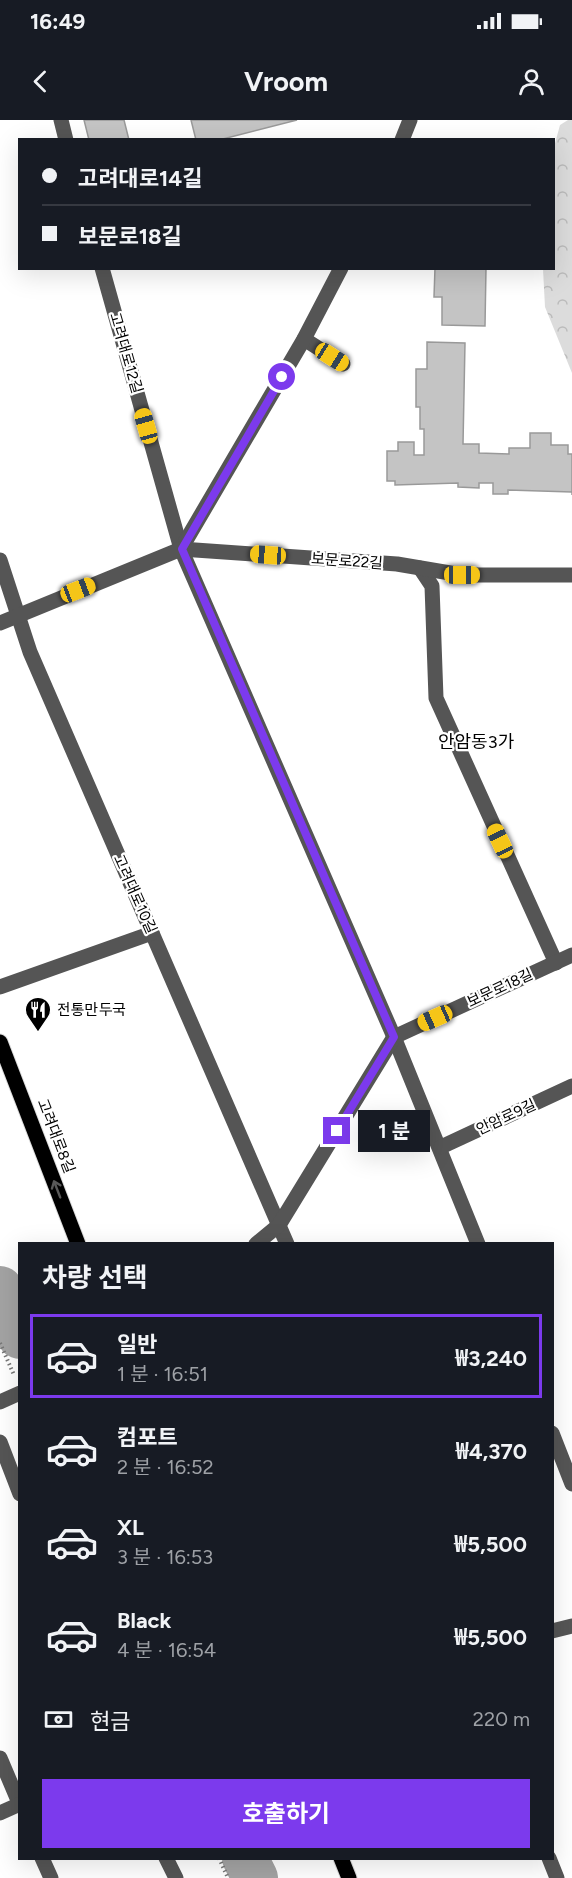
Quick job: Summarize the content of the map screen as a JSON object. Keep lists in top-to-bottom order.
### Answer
{
  "streets": {
    "main road": ["고려대로8길"],
    "street": [
      "고려대로12길",
      "보문로22길",
      "고려대로10길",
      "보문로18길",
      "안암로9길"
    ]
  },
  "crossings": [
    ["고려대로12길", "보문로22길"],
    ["고려대로12길", "보문로18길"],
    ["보문로22길", "고려대로10길"]
  ],
  "one_way": ["고려대로8길"],
  "districts": ["안암동3가"],
  "places": {
    "restaurant": ["전통만두국"]
  },
  "page": {
    "status": "16:49",
    "header": "Vroom",
    "banner": ["고려대로14길", "보문로18길"],
    "bubble": "1 분",
    "heading": "차량 선택",
    "list": [
      {
        "name": "일반",
        "note": "1 분 · 16:51",
        "value": "₩3,240"
      },
      {
        "name": "컴포트",
        "note": "2 분 · 16:52",
        "value": "₩4,370"
      },
      {
        "name": "XL",
        "note": "3 분 · 16:53",
        "value": "₩5,500"
      },
      {
        "name": "Black",
        "note": "4 분 · 16:54",
        "value": "₩5,500"
      }
    ],
    "pay": ["현금", "220 m"],
    "buttons": "호출하기"
  }
}
